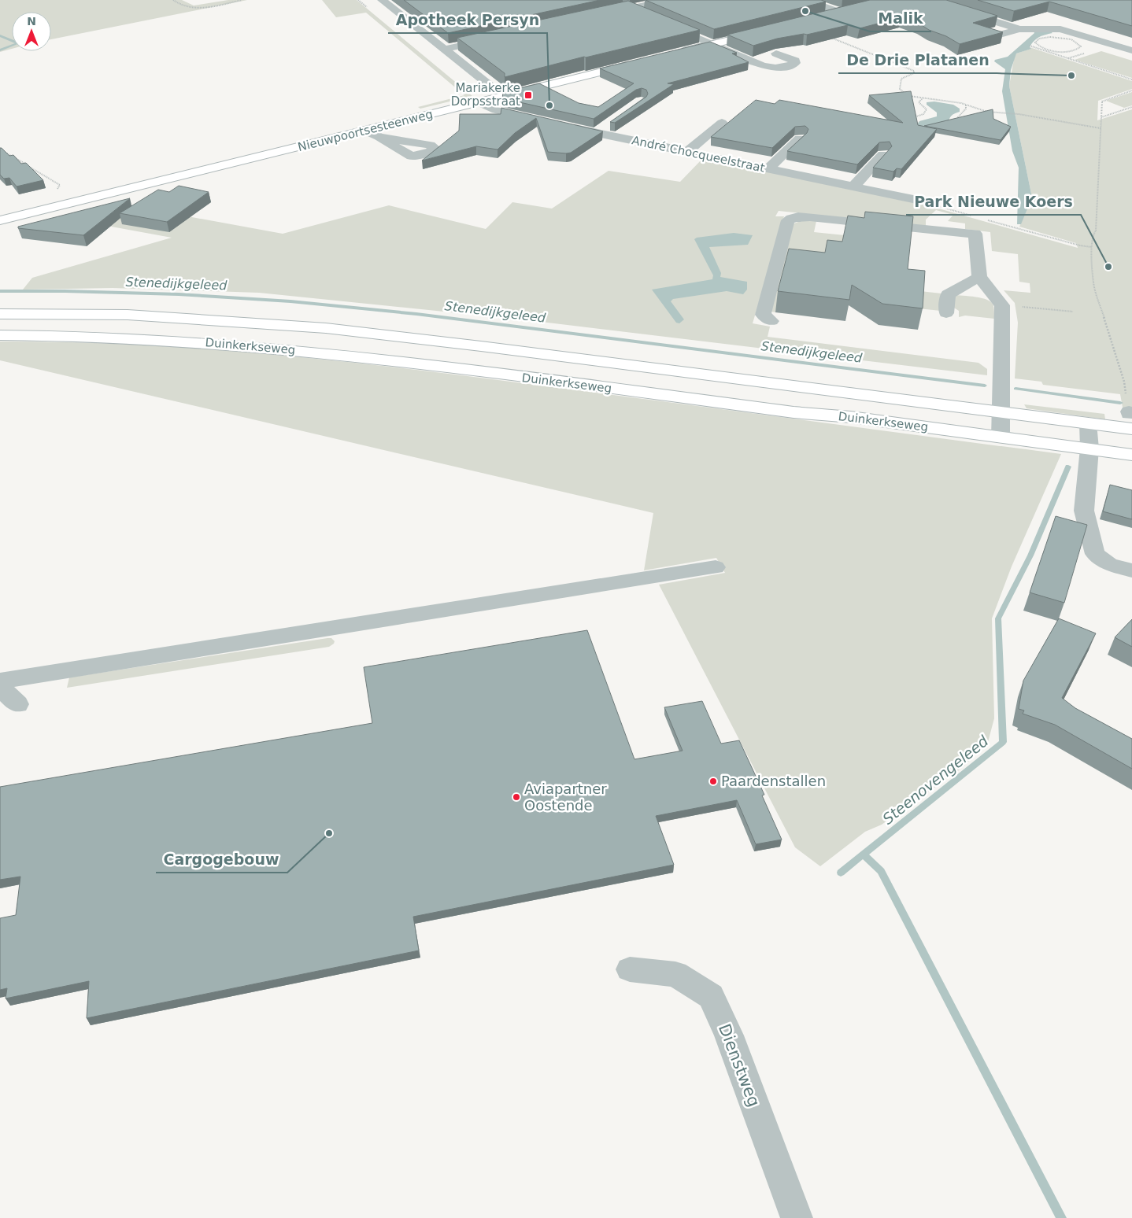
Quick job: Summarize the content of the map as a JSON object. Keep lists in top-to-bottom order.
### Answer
{
  "streets": {
    "main road": ["Nieuwpoortsesteenweg", "Duinkerkseweg"],
    "street": ["André Chocqueelstraat", "Dienstweg"]
  },
  "water": ["Stenedijkgeleed", "Steenovengeleed"],
  "places": {
    "other": [
      "Malik",
      "De Drie Platanen",
      "Apotheek Persyn",
      "Park Nieuwe Koers",
      "Paardenstallen",
      "Aviapartner Oostende",
      "Cargogebouw"
    ],
    "transit": ["Mariakerke Dorpsstraat"]
  },
  "north": "top"
}
